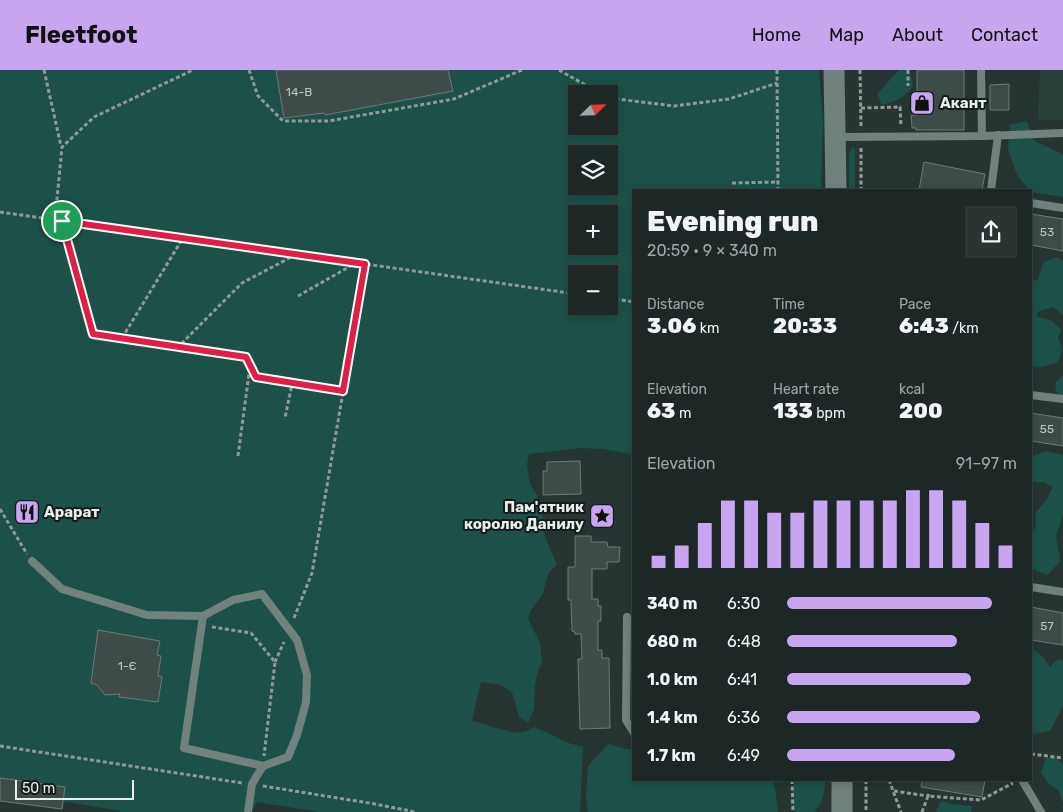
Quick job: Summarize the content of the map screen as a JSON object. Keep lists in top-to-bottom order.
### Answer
{
  "places": {
    "shop": ["Акант"],
    "restaurant": ["Арарат"],
    "place": ["Пам'ятник королю Данилу"]
  },
  "house_numbers": [
    "14-В",
    "53",
    "55",
    "57",
    "1-Є"
  ],
  "scale_bar": "50 m",
  "north": "top right",
  "page": {
    "header": "Fleetfoot",
    "nav": [
      "Home",
      "Map",
      "About",
      "Contact"
    ],
    "map_buttons": ["+", "−"],
    "heading": ["Evening run", "20:59 · 9 × 340 m"],
    "stats": [
      ["Distance", "3.06 km"],
      ["Time", "20:33"],
      ["Pace", "6:43 /km"],
      ["Elevation", "63 m"],
      ["Heart rate", "133 bpm"],
      ["kcal", "200"]
    ],
    "chart": ["Elevation", "91–97 m"],
    "list": [
      {
        "name": "340 m",
        "note": "6:30"
      },
      {
        "name": "680 m",
        "note": "6:48"
      },
      {
        "name": "1.0 km",
        "note": "6:41"
      },
      {
        "name": "1.4 km",
        "note": "6:36"
      },
      {
        "name": "1.7 km",
        "note": "6:49"
      }
    ],
    "scale": "50 m"
  }
}
